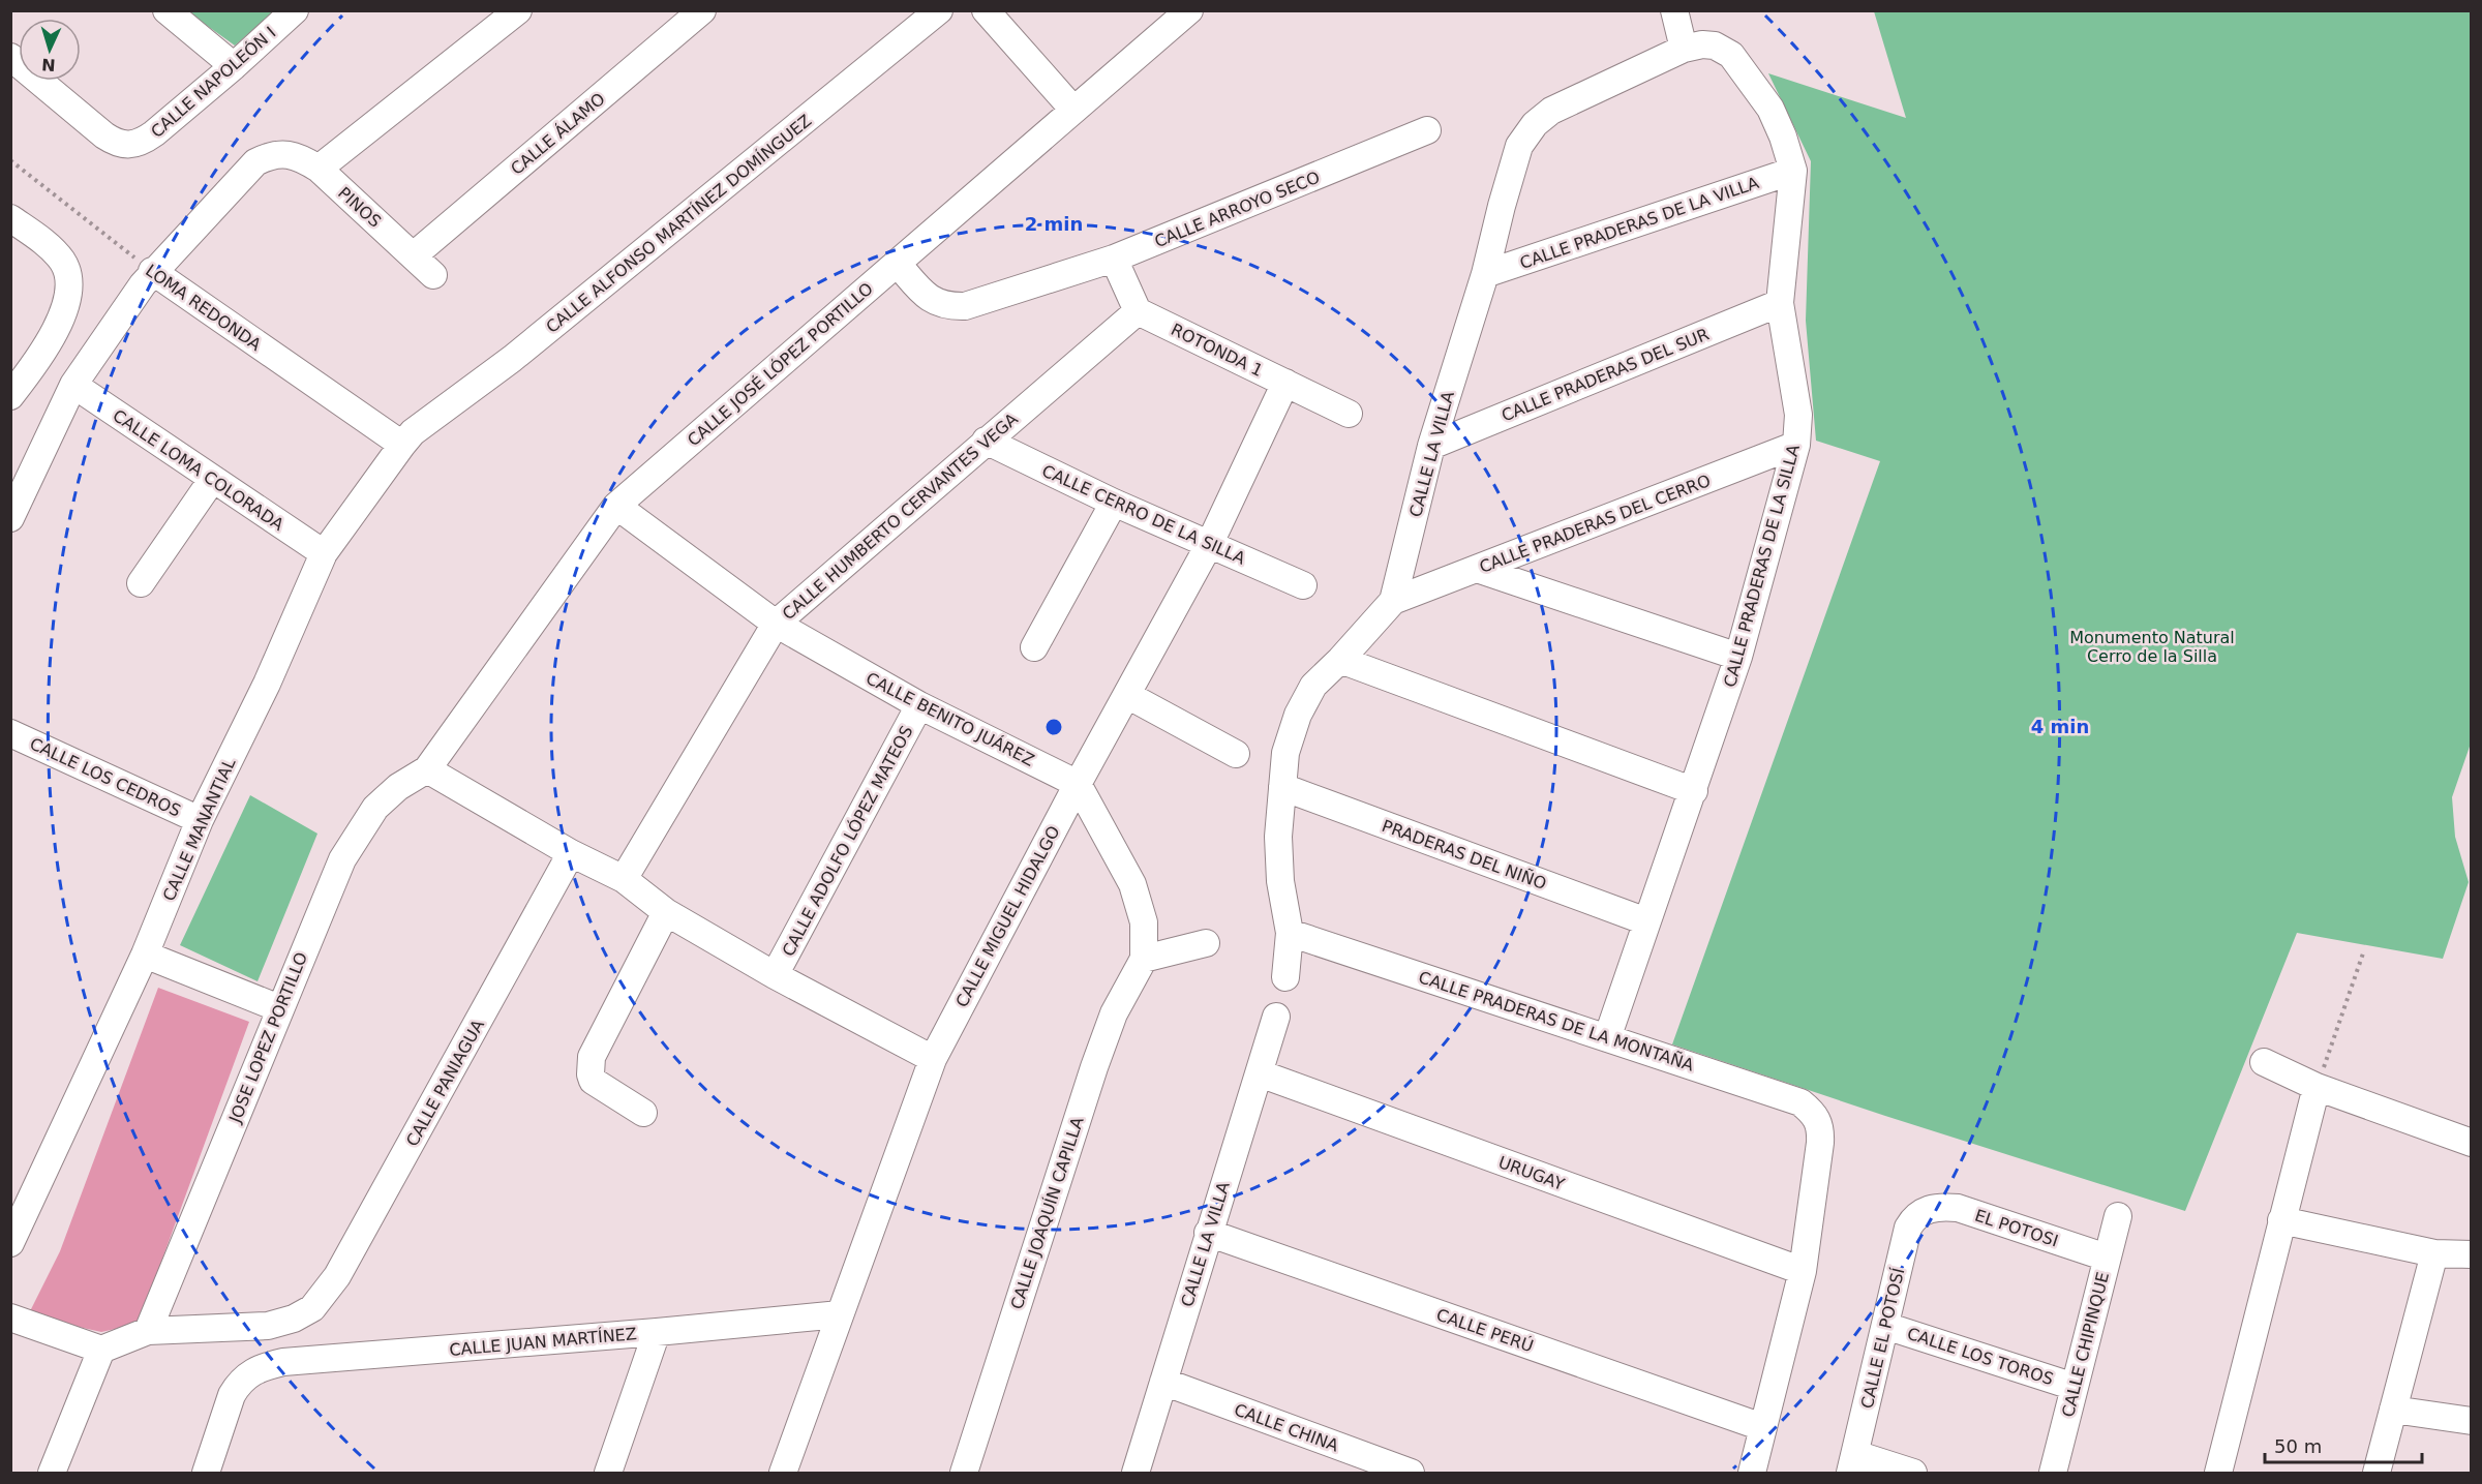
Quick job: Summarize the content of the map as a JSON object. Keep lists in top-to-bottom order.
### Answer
{
  "streets": {
    "street": [
      "CALLE NAPOLEÓN I",
      "CALLE ÁLAMO",
      "PINOS",
      "CALLE ARROYO SECO",
      "CALLE PRADERAS DE LA VILLA",
      "CALLE ALFONSO MARTÍNEZ DOMÍNGUEZ",
      "LOMA REDONDA",
      "ROTONDA 1",
      "CALLE JOSÉ LÓPEZ PORTILLO",
      "CALLE PRADERAS DEL SUR",
      "CALLE LA VILLA",
      "CALLE LOMA COLORADA",
      "CALLE CERRO DE LA SILLA",
      "CALLE HUMBERTO CERVANTES VEGA",
      "CALLE PRADERAS DEL CERRO",
      "CALLE PRADERAS DE LA SILLA",
      "CALLE BENITO JUÁREZ",
      "CALLE LOS CEDROS",
      "CALLE MANANTIAL",
      "CALLE ADOLFO LÓPEZ MATEOS",
      "PRADERAS DEL NIÑO",
      "CALLE MIGUEL HIDALGO",
      "CALLE PRADERAS DE LA MONTAÑA",
      "JOSE LOPEZ PORTILLO",
      "CALLE PANIAGUA",
      "URUGAY",
      "CALLE JOAQUÍN CAPILLA",
      "EL POTOSI",
      "CALLE PERÚ",
      "CALLE EL POTOSÍ",
      "CALLE JUAN MARTÍNEZ",
      "CALLE CHIPINQUE",
      "CALLE LOS TOROS",
      "CALLE CHINA"
    ]
  },
  "crossings": [
    ["CALLE ÁLAMO", "PINOS"],
    ["PINOS", "LOMA REDONDA"],
    ["CALLE ARROYO SECO", "CALLE JOSÉ LÓPEZ PORTILLO"],
    ["CALLE PRADERAS DE LA VILLA", "CALLE LA VILLA"],
    ["CALLE PRADERAS DE LA VILLA", "CALLE PRADERAS DE LA SILLA"],
    ["CALLE ALFONSO MARTÍNEZ DOMÍNGUEZ", "LOMA REDONDA"],
    ["CALLE ALFONSO MARTÍNEZ DOMÍNGUEZ", "CALLE MANANTIAL"],
    ["LOMA REDONDA", "CALLE MANANTIAL"],
    ["ROTONDA 1", "CALLE HUMBERTO CERVANTES VEGA"],
    ["ROTONDA 1", "CALLE MIGUEL HIDALGO"],
    ["CALLE JOSÉ LÓPEZ PORTILLO", "CALLE BENITO JUÁREZ"],
    ["CALLE JOSÉ LÓPEZ PORTILLO", "JOSE LOPEZ PORTILLO"],
    ["CALLE PRADERAS DEL SUR", "CALLE LA VILLA"],
    ["CALLE PRADERAS DEL SUR", "CALLE PRADERAS DE LA SILLA"],
    ["CALLE LA VILLA", "CALLE PRADERAS DEL CERRO"],
    ["CALLE LA VILLA", "CALLE PRADERAS DE LA SILLA"],
    ["CALLE LA VILLA", "PRADERAS DEL NIÑO"],
    ["CALLE LA VILLA", "CALLE PRADERAS DE LA MONTAÑA"],
    ["CALLE LA VILLA", "URUGAY"],
    ["CALLE LA VILLA", "CALLE PERÚ"],
    ["CALLE LA VILLA", "CALLE CHINA"],
    ["CALLE LOMA COLORADA", "CALLE MANANTIAL"],
    ["CALLE CERRO DE LA SILLA", "CALLE HUMBERTO CERVANTES VEGA"],
    ["CALLE CERRO DE LA SILLA", "CALLE MIGUEL HIDALGO"],
    ["CALLE HUMBERTO CERVANTES VEGA", "CALLE BENITO JUÁREZ"],
    ["CALLE PRADERAS DEL CERRO", "CALLE PRADERAS DE LA SILLA"],
    ["CALLE PRADERAS DE LA SILLA", "PRADERAS DEL NIÑO"],
    ["CALLE PRADERAS DE LA SILLA", "CALLE PRADERAS DE LA MONTAÑA"],
    ["CALLE BENITO JUÁREZ", "CALLE ADOLFO LÓPEZ MATEOS"],
    ["CALLE BENITO JUÁREZ", "CALLE MIGUEL HIDALGO"],
    ["CALLE LOS CEDROS", "CALLE MANANTIAL"],
    ["CALLE MIGUEL HIDALGO", "CALLE JUAN MARTÍNEZ"],
    ["CALLE PRADERAS DE LA MONTAÑA", "URUGAY"],
    ["JOSE LOPEZ PORTILLO", "CALLE PANIAGUA"],
    ["EL POTOSI", "CALLE EL POTOSÍ"],
    ["EL POTOSI", "CALLE CHIPINQUE"],
    ["CALLE EL POTOSÍ", "CALLE LOS TOROS"],
    ["CALLE CHIPINQUE", "CALLE LOS TOROS"]
  ],
  "parks": ["Monumento Natural Cerro de la Silla"],
  "scale_bar": "50 m",
  "north": "bottom",
  "rings": ["2 min", "4 min"]
}
